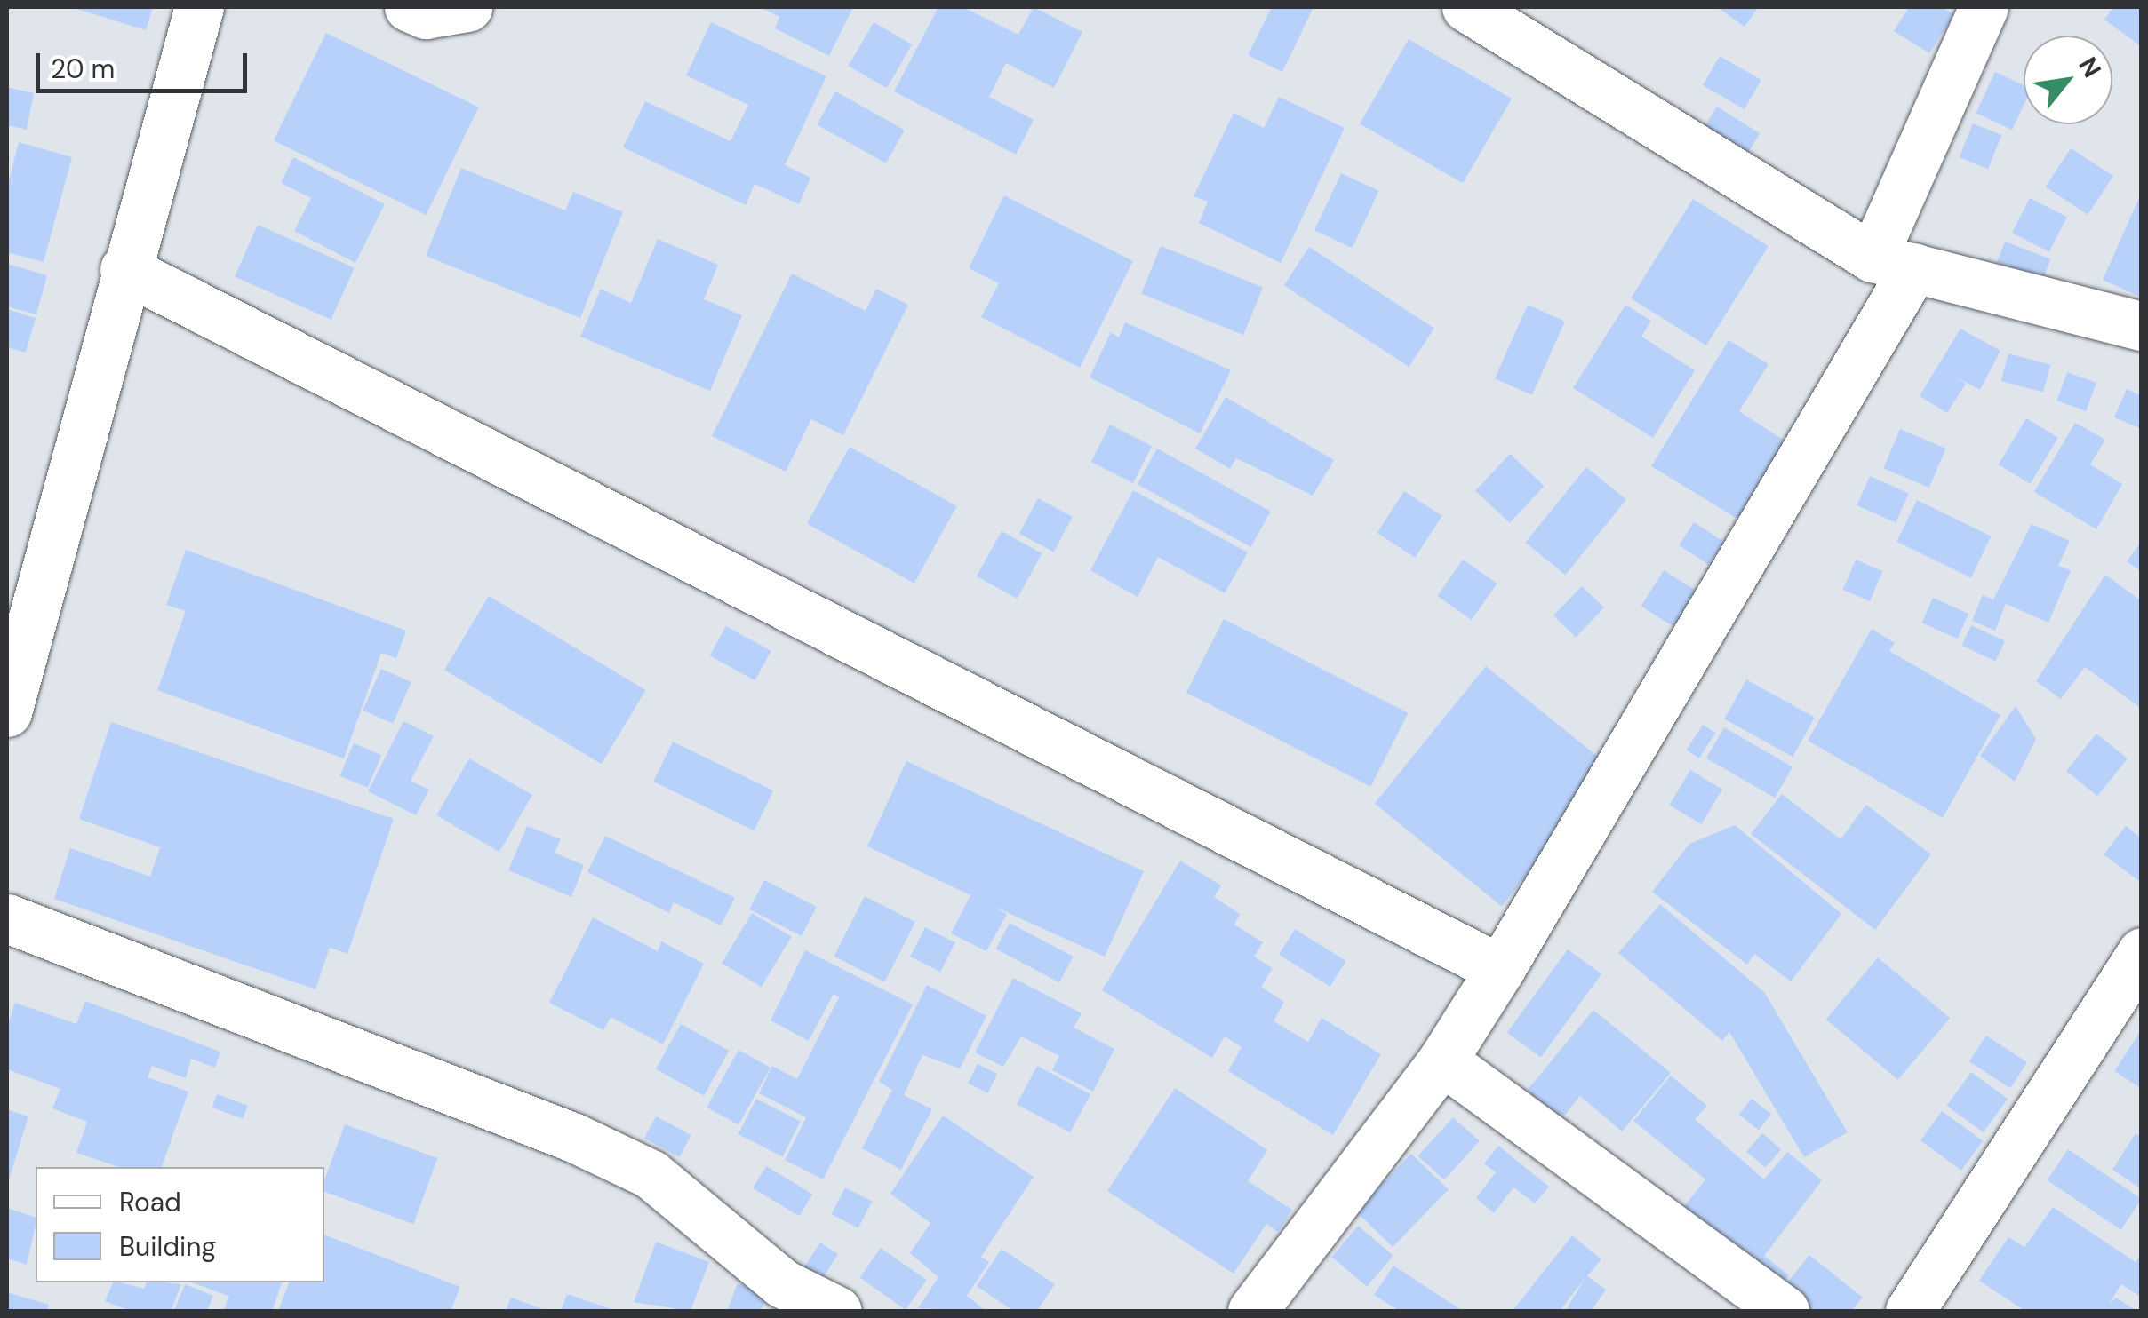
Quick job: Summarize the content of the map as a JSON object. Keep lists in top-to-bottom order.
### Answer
{
  "legend": ["Road", "Building"],
  "scale_bar": "20 m",
  "north": "top right"
}
